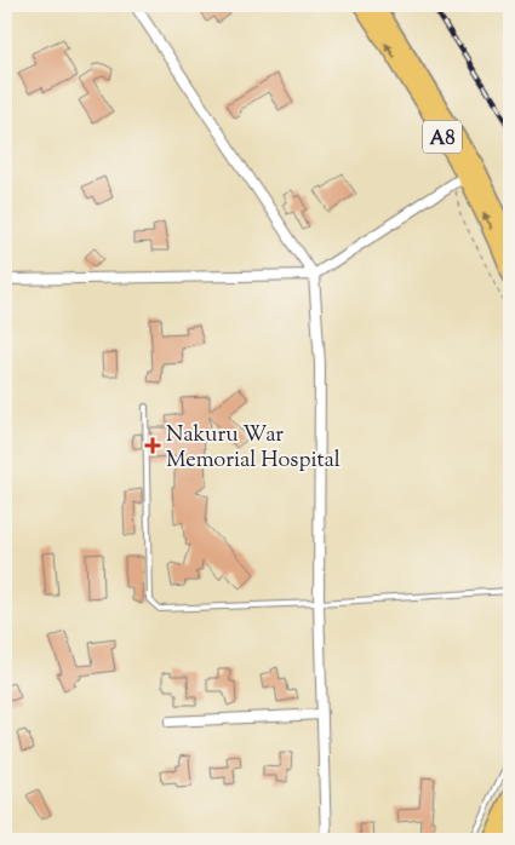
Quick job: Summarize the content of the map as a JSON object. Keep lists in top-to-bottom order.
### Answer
{
  "streets": {
    "highway": ["A8"]
  },
  "places": {
    "health": ["Nakuru War Memorial Hospital"]
  }
}
